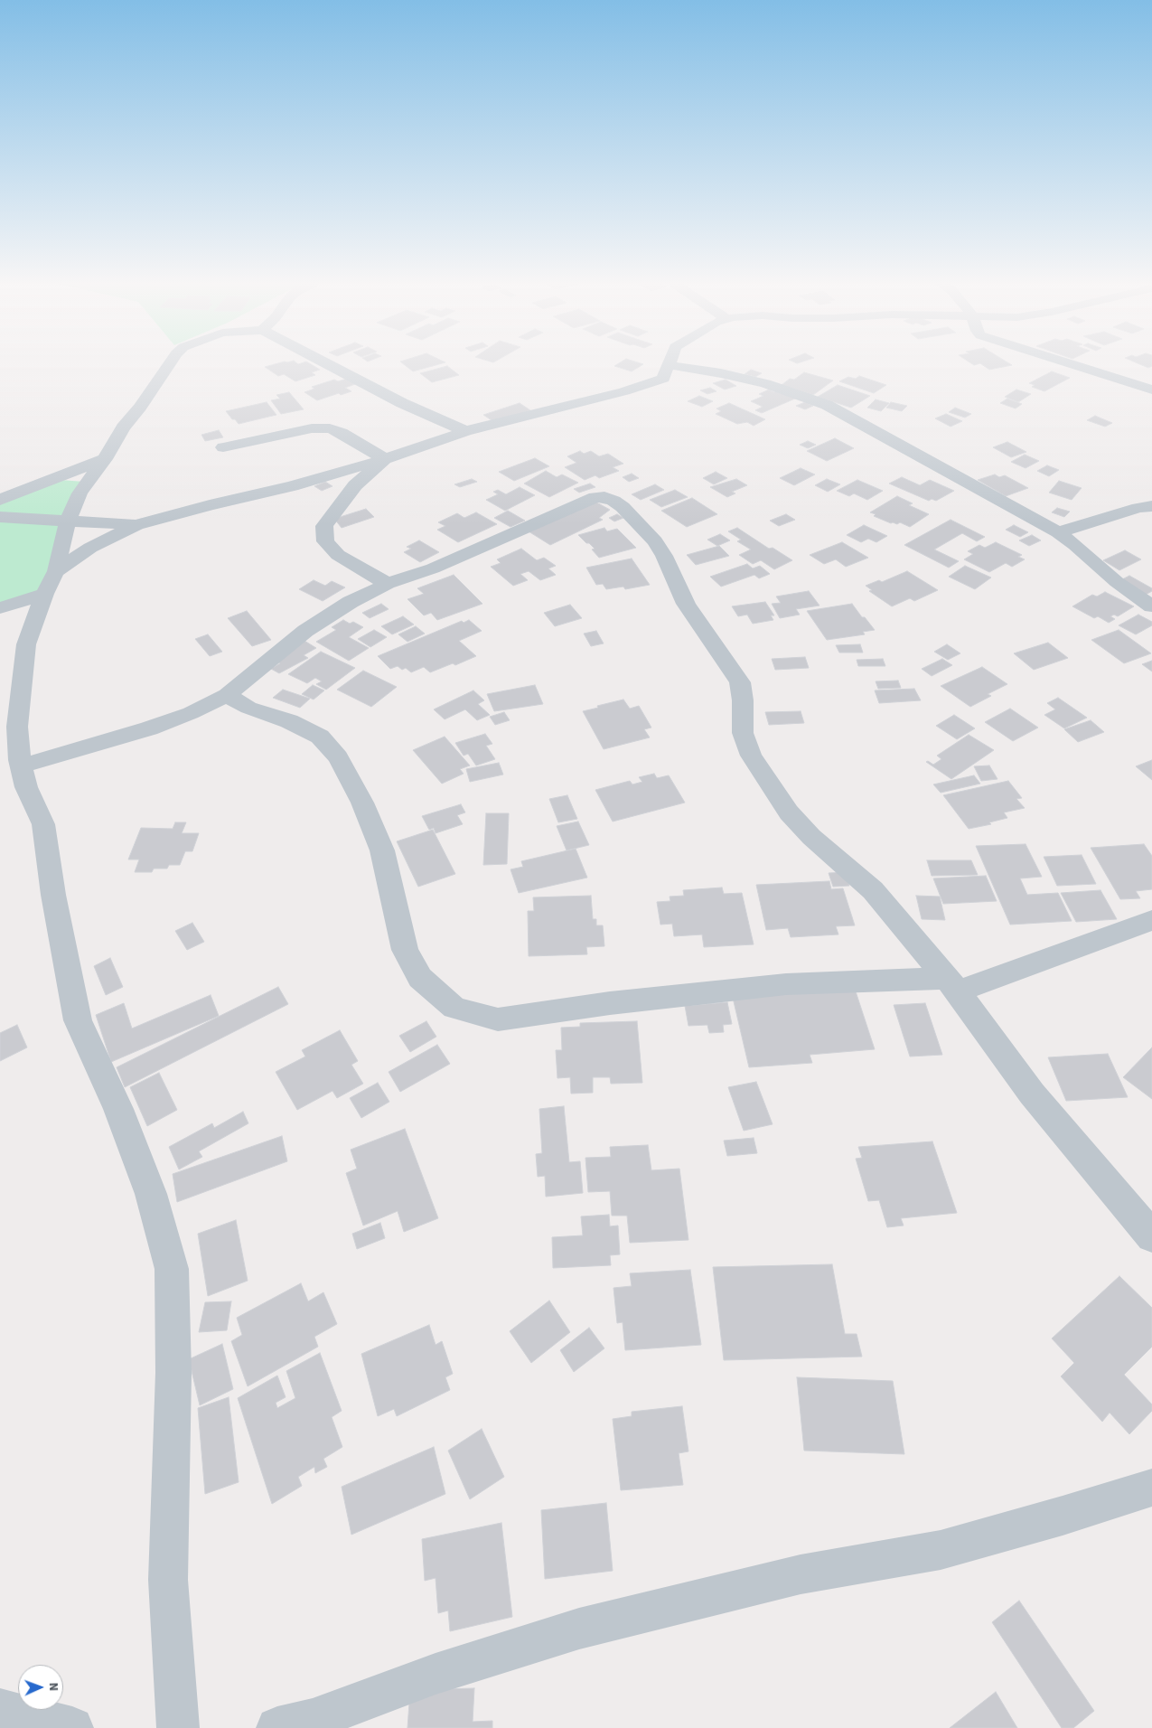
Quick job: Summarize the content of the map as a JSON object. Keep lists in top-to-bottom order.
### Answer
{
  "north": "right"
}
